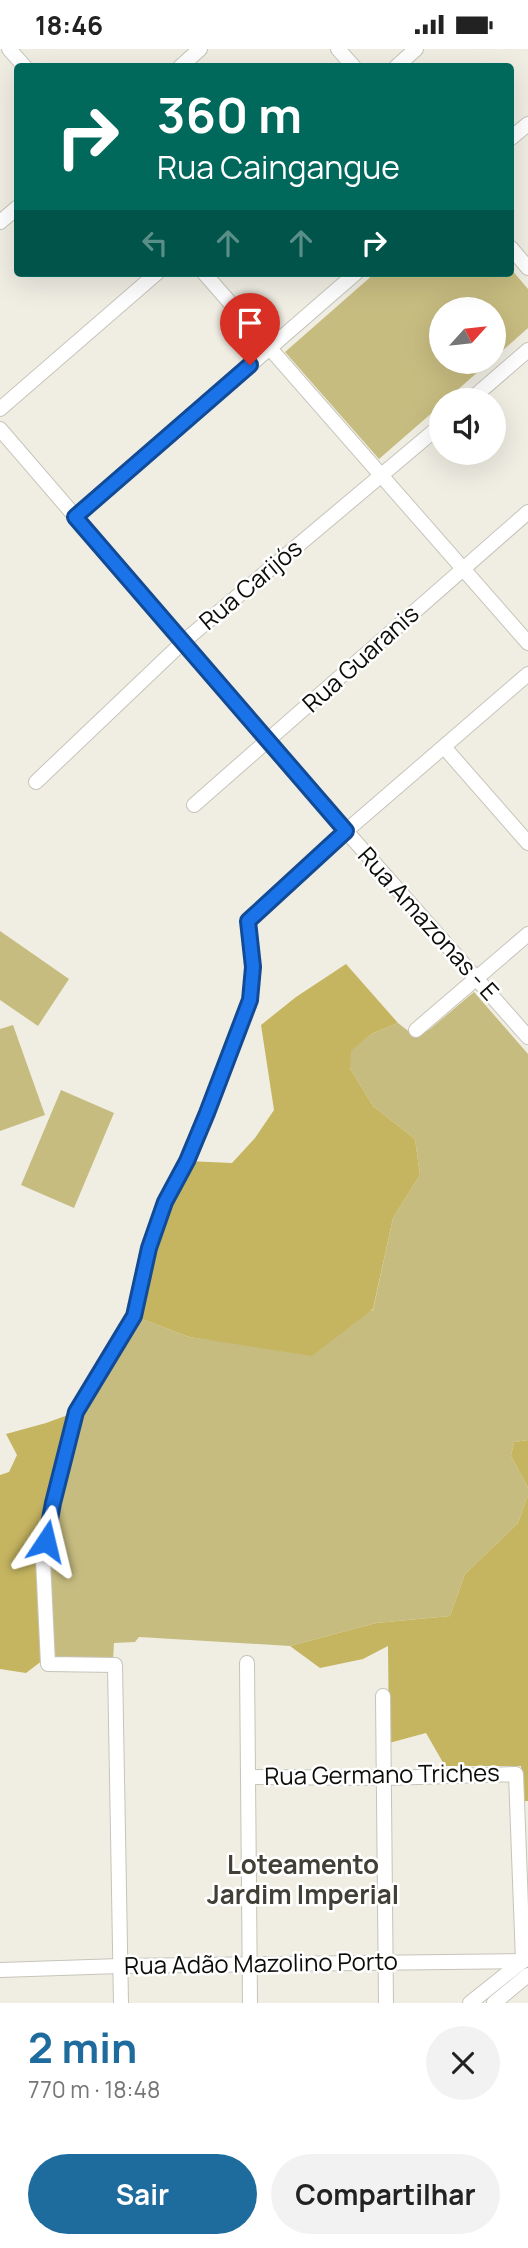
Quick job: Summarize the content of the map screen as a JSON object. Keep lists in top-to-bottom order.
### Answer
{
  "streets": {
    "street": [
      "Rua Carijós",
      "Rua Guaranis",
      "Rua Amazonas - E",
      "Rua Germano Triches",
      "Rua Adão Mazolino Porto"
    ]
  },
  "crossings": [
    ["Rua Carijós", "Rua Amazonas - E"],
    ["Rua Guaranis", "Rua Amazonas - E"]
  ],
  "districts": ["Loteamento Jardim Imperial"],
  "north": "top right",
  "page": {
    "status": "18:46",
    "turn": ["360 m", "Rua Caingangue"],
    "heading": ["2 min", "770 m · 18:48"],
    "buttons": ["Sair", "Compartilhar"]
  }
}
